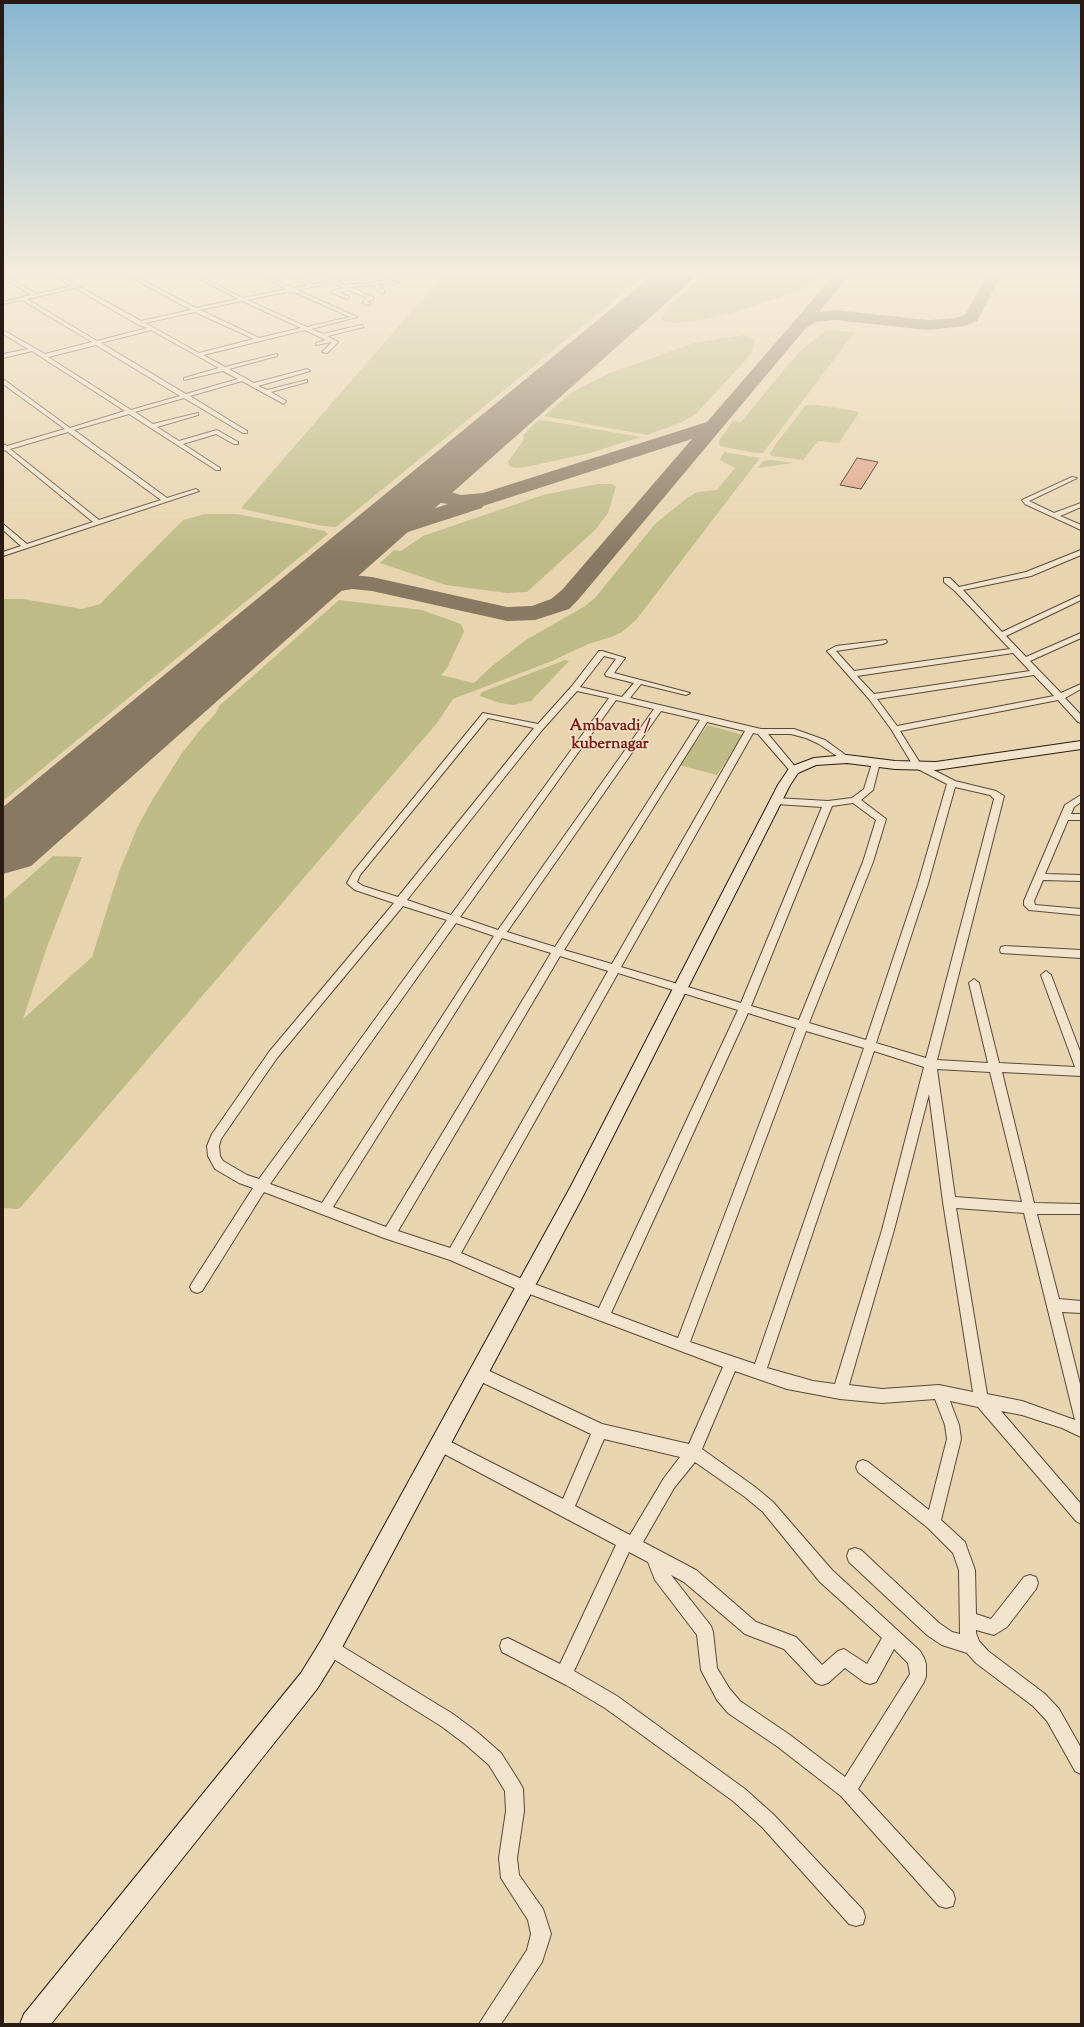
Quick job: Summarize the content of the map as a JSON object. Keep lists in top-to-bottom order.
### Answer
{
  "districts": ["Ambavadi / kubernagar"]
}
